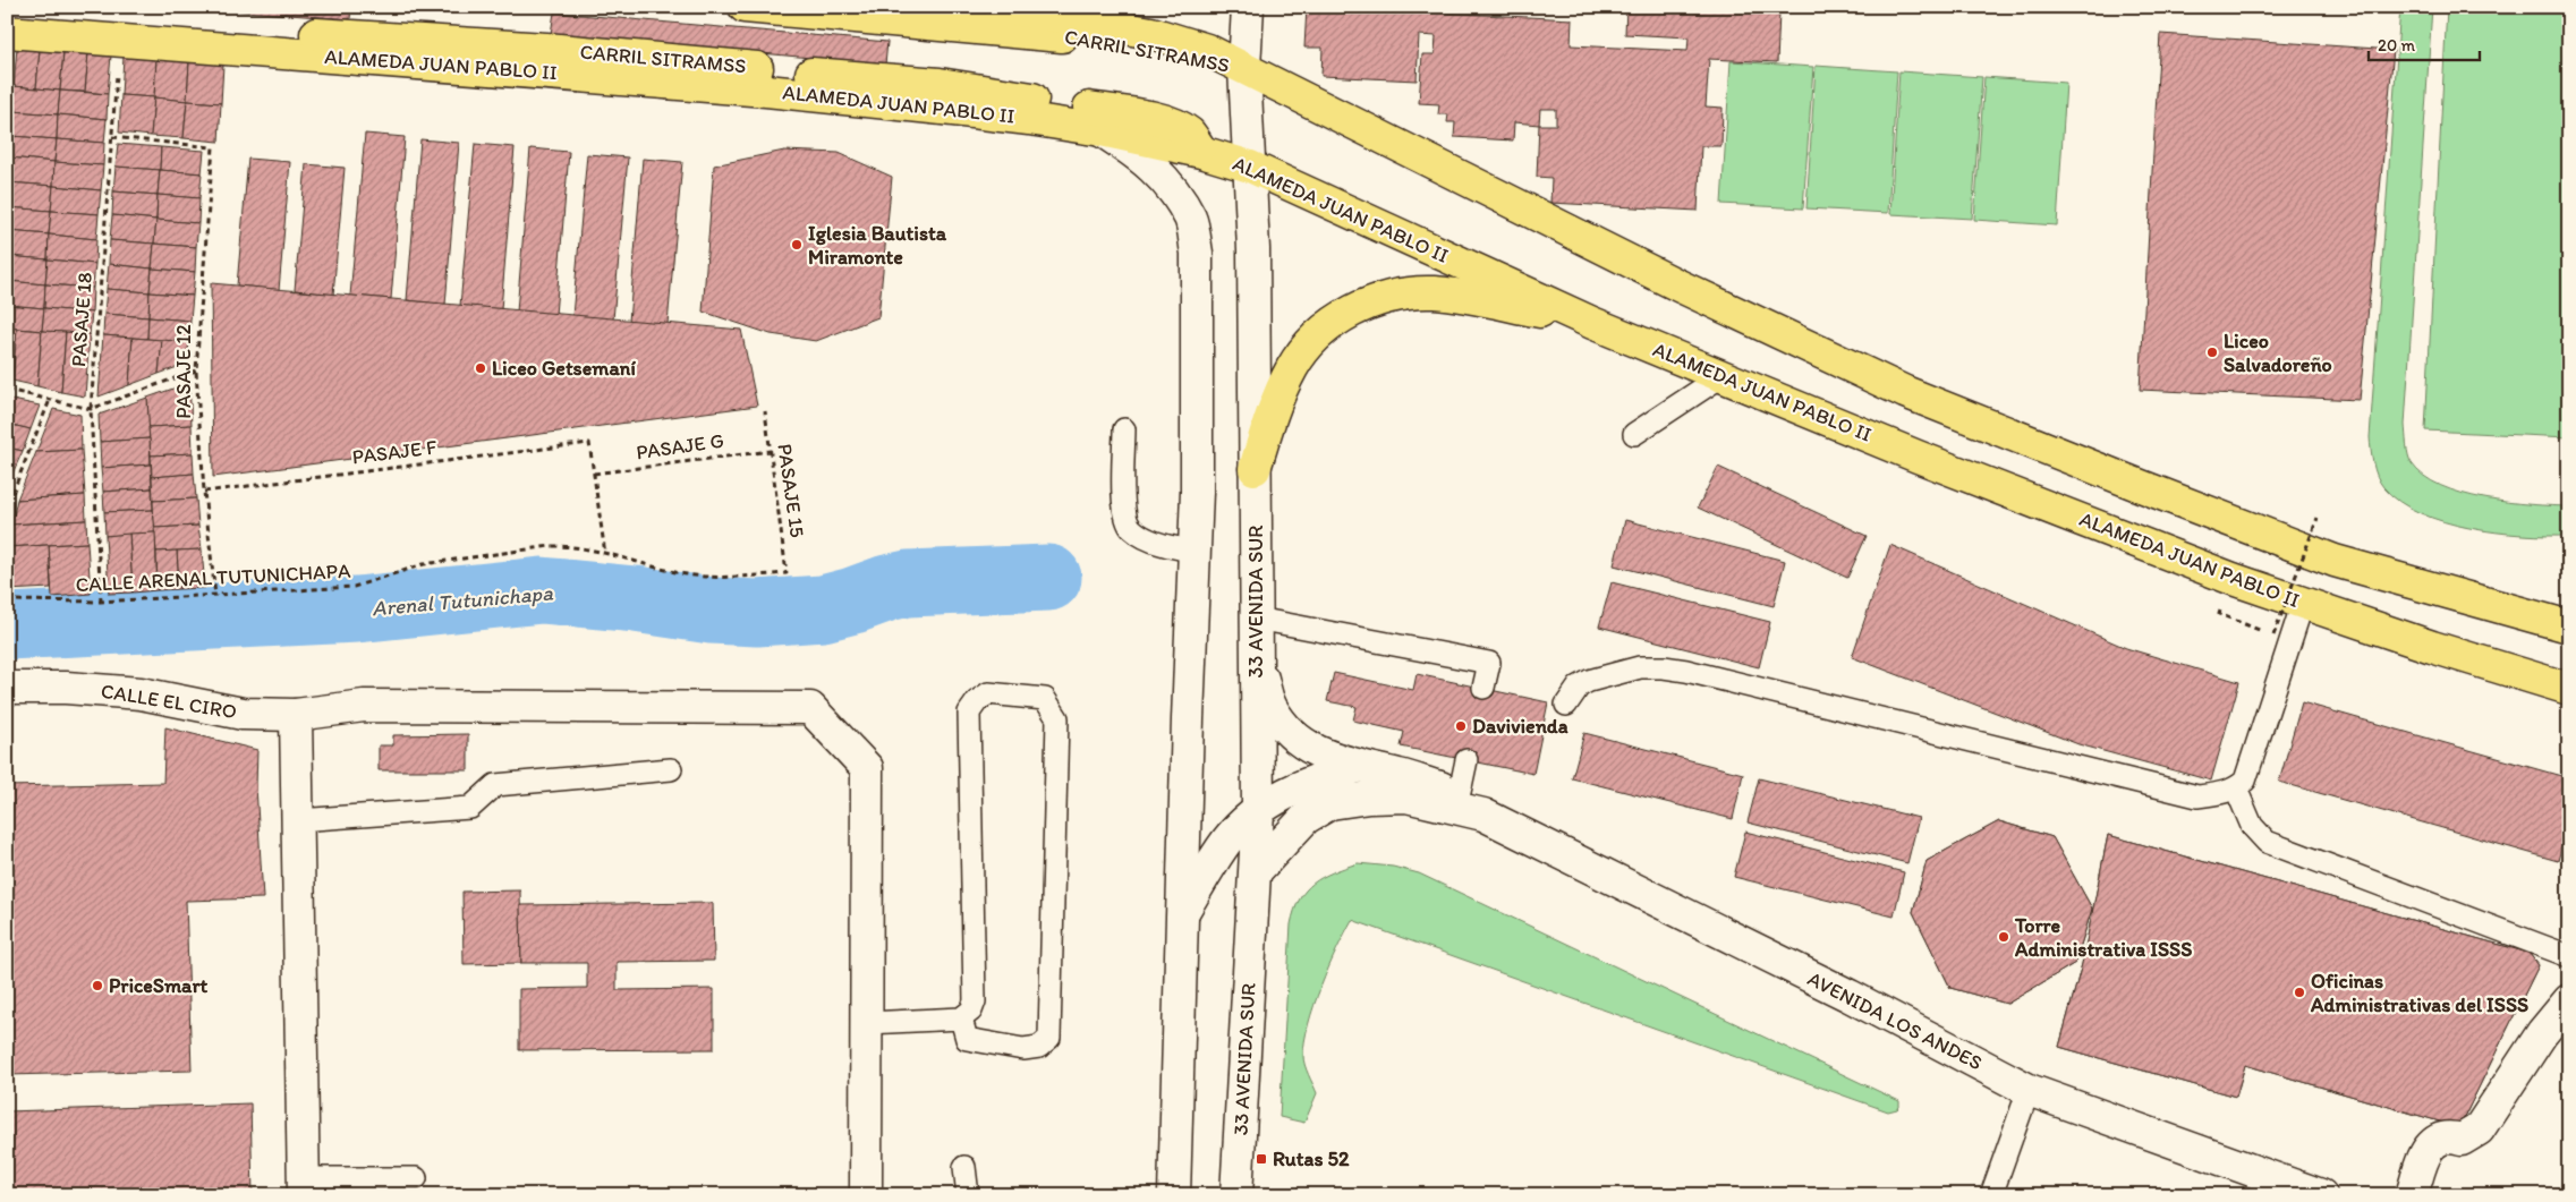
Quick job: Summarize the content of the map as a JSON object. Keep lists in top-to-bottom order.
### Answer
{
  "streets": {
    "main road": ["CARRIL SITRAMSS", "ALAMEDA JUAN PABLO II"],
    "street": ["33 AVENIDA SUR", "CALLE EL CIRO", "AVENIDA LOS ANDES"],
    "path": [
      "PASAJE 18",
      "PASAJE 12",
      "PASAJE G",
      "PASAJE F",
      "PASAJE 15",
      "CALLE ARENAL TUTUNICHAPA"
    ]
  },
  "crossings": [
    ["CARRIL SITRAMSS", "ALAMEDA JUAN PABLO II"],
    ["CARRIL SITRAMSS", "33 AVENIDA SUR"],
    ["ALAMEDA JUAN PABLO II", "PASAJE 18"],
    ["ALAMEDA JUAN PABLO II", "33 AVENIDA SUR"],
    ["PASAJE 18", "PASAJE 12"],
    ["PASAJE 18", "CALLE ARENAL TUTUNICHAPA"],
    ["PASAJE 12", "PASAJE F"],
    ["PASAJE 12", "CALLE ARENAL TUTUNICHAPA"],
    ["PASAJE G", "PASAJE F"],
    ["PASAJE G", "PASAJE 15"],
    ["PASAJE 15", "CALLE ARENAL TUTUNICHAPA"],
    ["33 AVENIDA SUR", "AVENIDA LOS ANDES"]
  ],
  "water": ["Arenal Tutunichapa"],
  "places": {
    "other": [
      "Iglesia Bautista Miramonte",
      "Liceo Salvadoreño",
      "Liceo Getsemaní",
      "Davivienda",
      "Torre Administrativa ISSS",
      "PriceSmart",
      "Oficinas Administrativas del ISSS"
    ],
    "transit": ["Rutas 52"]
  },
  "scale_bar": "20 m"
}
